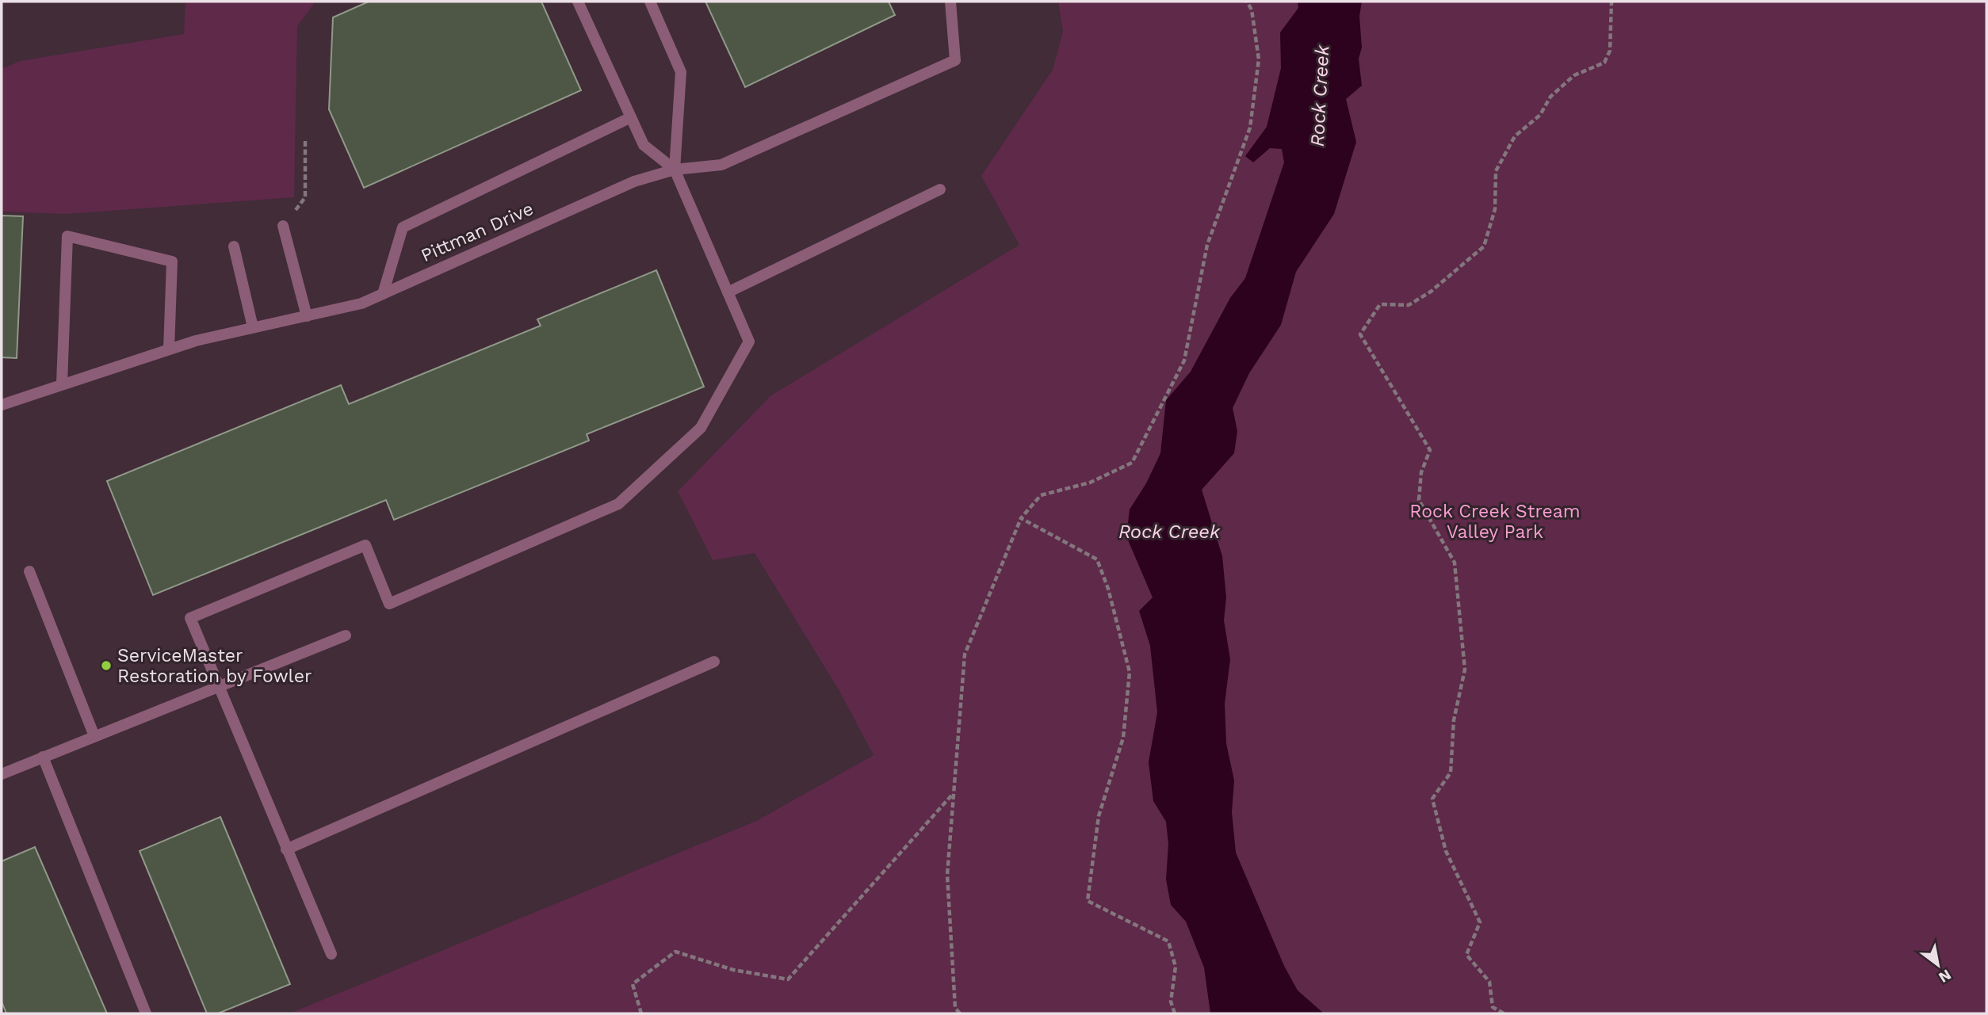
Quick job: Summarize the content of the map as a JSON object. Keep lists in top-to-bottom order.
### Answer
{
  "streets": {
    "street": ["Pittman Drive"]
  },
  "water": ["Rock Creek"],
  "parks": ["Rock Creek Stream Valley Park"],
  "places": ["ServiceMaster Restoration by Fowler"],
  "north": "bottom right"
}
